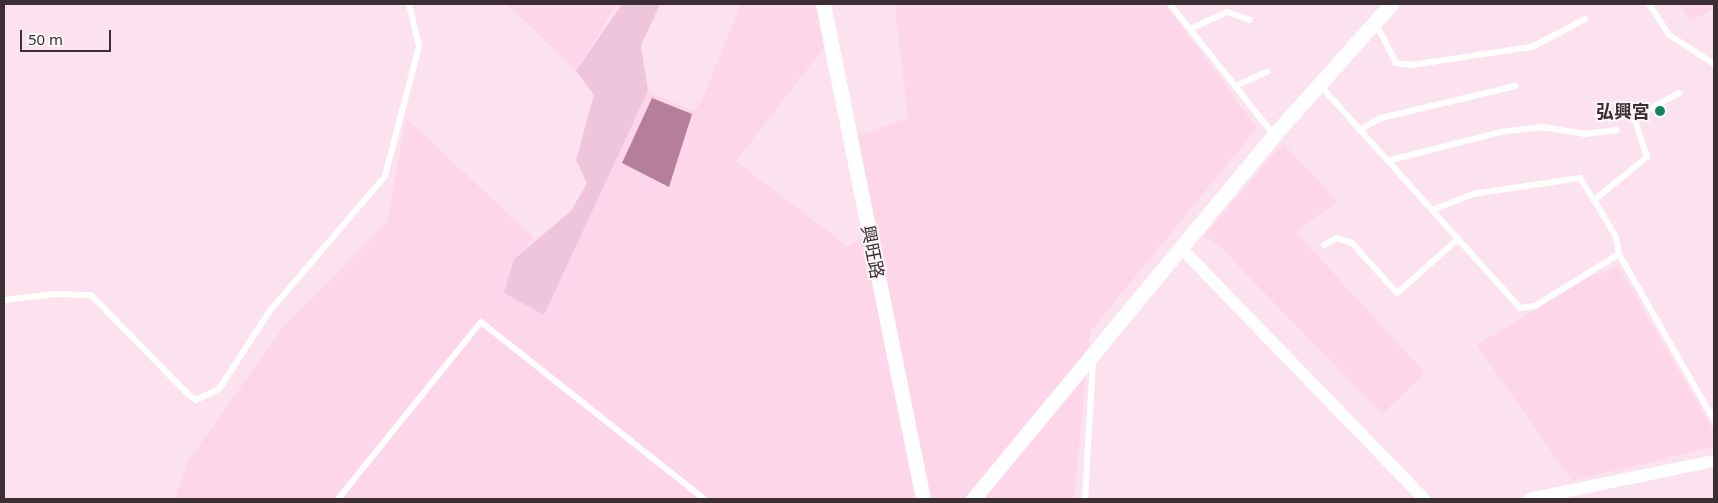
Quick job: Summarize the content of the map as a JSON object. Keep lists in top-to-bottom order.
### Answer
{
  "streets": {
    "street": ["興旺路"]
  },
  "places": ["弘興宮"],
  "scale_bar": "50 m"
}
